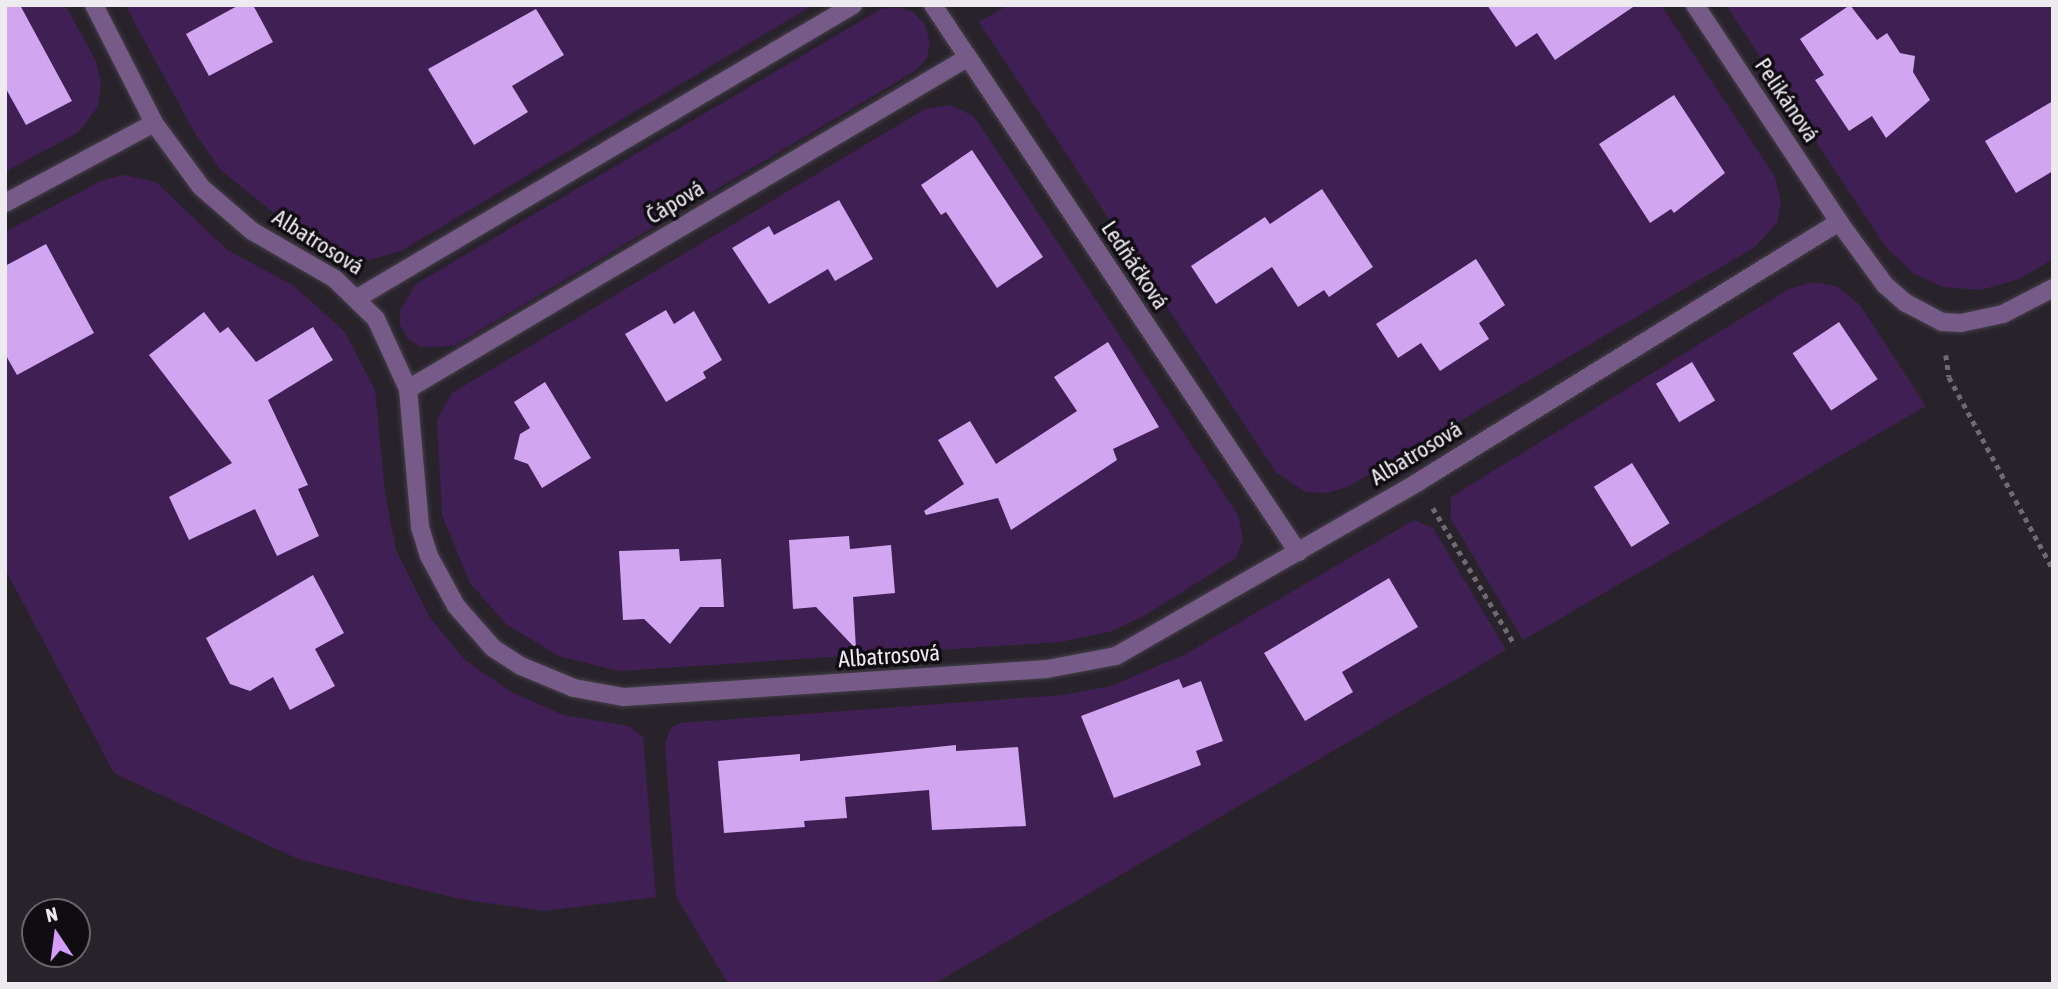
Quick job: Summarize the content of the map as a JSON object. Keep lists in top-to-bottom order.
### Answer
{
  "streets": {
    "street": [
      "Pelikánová",
      "Čápová",
      "Albatrosová",
      "Ledňáčková"
    ]
  },
  "crossings": [
    ["Pelikánová", "Albatrosová"],
    ["Čápová", "Albatrosová"],
    ["Čápová", "Ledňáčková"],
    ["Albatrosová", "Ledňáčková"]
  ],
  "north": "top"
}
